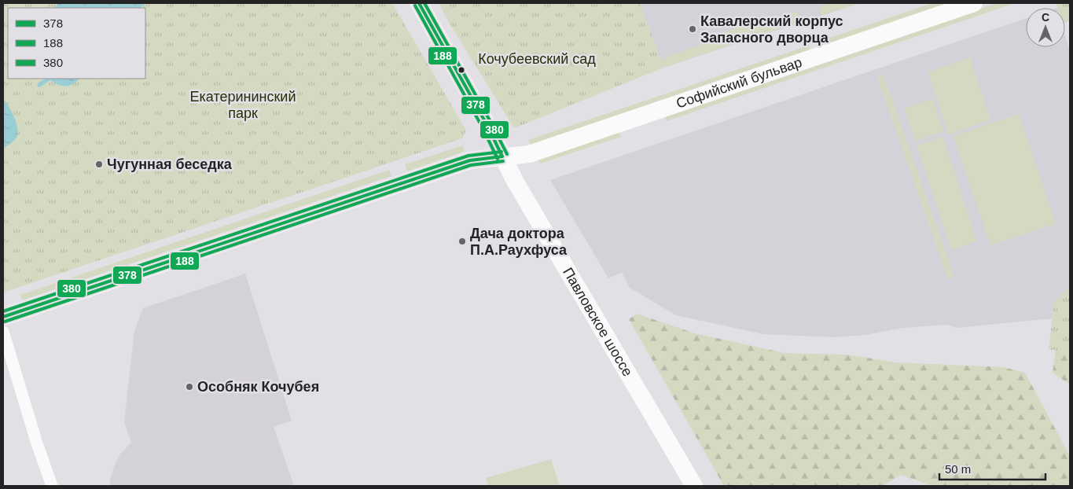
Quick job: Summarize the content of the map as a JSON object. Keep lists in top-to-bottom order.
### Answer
{
  "streets": {
    "main road": ["Софийский бульвар", "Павловское шоссе"]
  },
  "crossings": [
    ["Софийский бульвар", "Павловское шоссе"]
  ],
  "parks": ["Кочубеевский сад", "Екатерининский парк"],
  "places": [
    "Кавалерский корпус Запасного дворца",
    "Чугунная беседка",
    "Дача доктора П.А.Раухфуса",
    "Особняк Кочубея"
  ],
  "lines": ["transit line 378", "transit line 380", "transit line 188"],
  "legend": ["378", "188", "380"],
  "scale_bar": "50 m",
  "north": "top"
}
